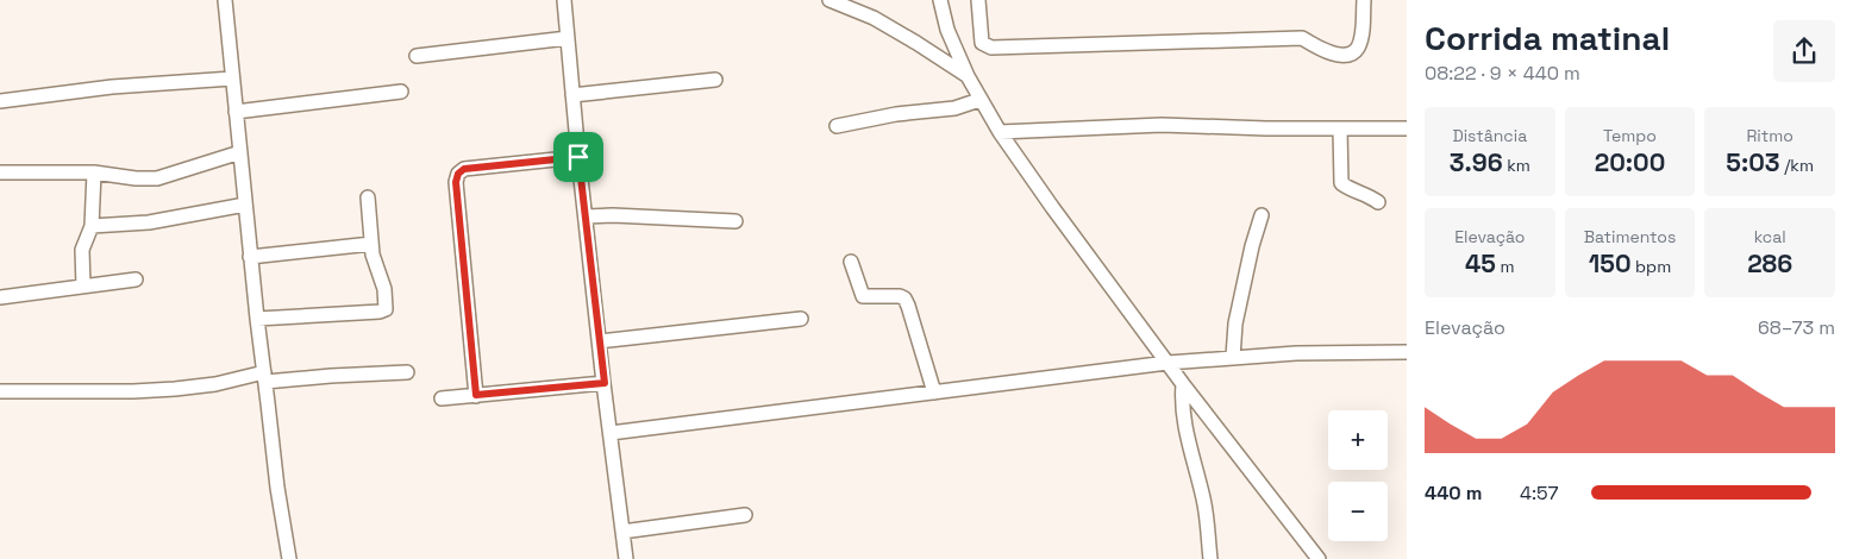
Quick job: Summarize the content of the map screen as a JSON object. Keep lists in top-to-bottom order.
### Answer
{
  "page": {
    "heading": ["Corrida matinal", "08:22 · 9 × 440 m"],
    "stats": [
      ["Distância", "3.96 km"],
      ["Tempo", "20:00"],
      ["Ritmo", "5:03 /km"],
      ["Elevação", "45 m"],
      ["Batimentos", "150 bpm"],
      ["kcal", "286"]
    ],
    "chart": ["Elevação", "68–73 m"],
    "map_buttons": ["+", "−"],
    "list": [
      {
        "name": "440 m",
        "note": "4:57"
      }
    ]
  }
}
